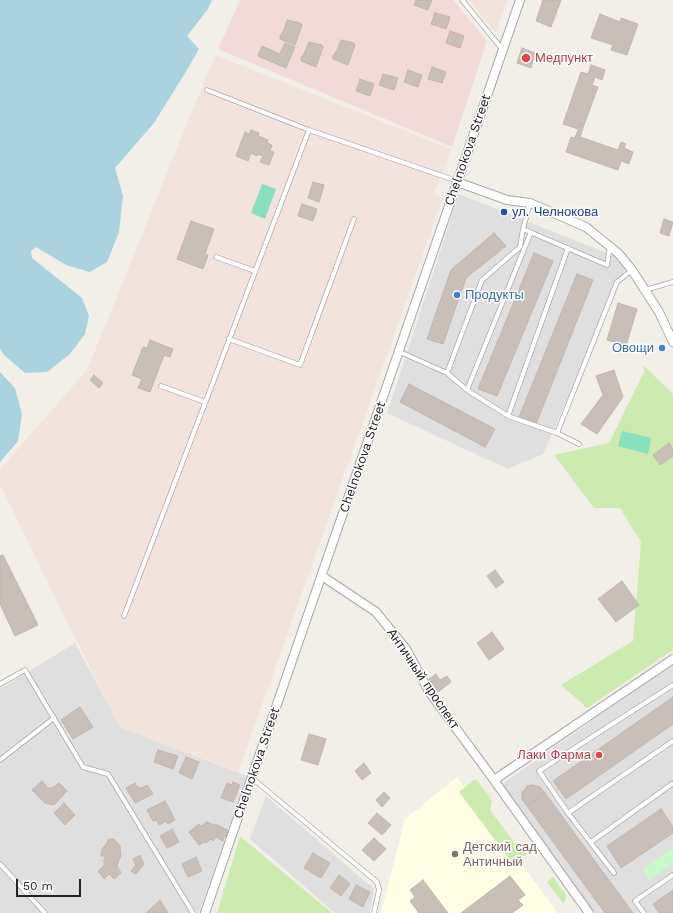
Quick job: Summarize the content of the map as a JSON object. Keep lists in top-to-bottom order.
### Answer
{
  "streets": {
    "street": ["Chelnokova Street", "Античный проспект"]
  },
  "crossings": [
    ["Chelnokova Street", "Античный проспект"]
  ],
  "places": [
    "Медпункт",
    "ул. Челнокова",
    "Продукты",
    "Овощи",
    "Лаки Фарма",
    "Детский сад Античный"
  ],
  "scale_bar": "50 m"
}
